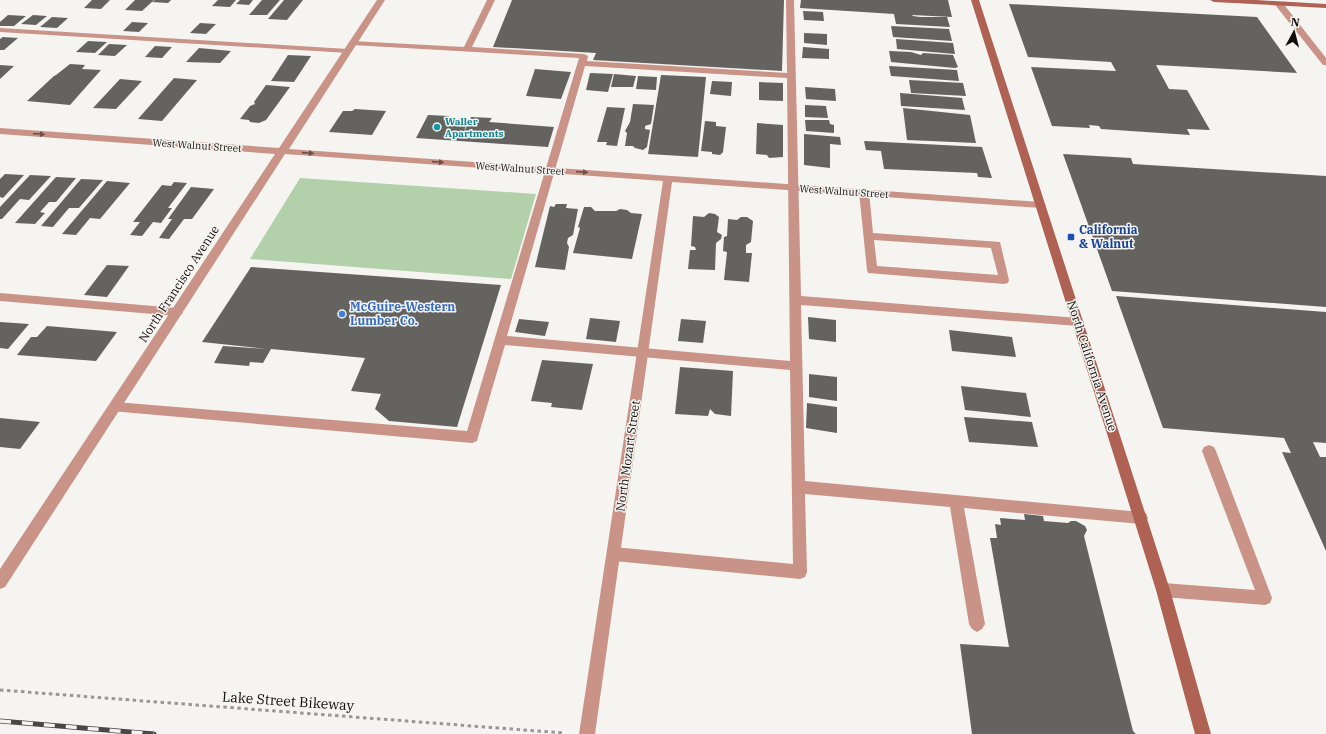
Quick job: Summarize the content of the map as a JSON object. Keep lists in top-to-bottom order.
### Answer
{
  "streets": {
    "street": [
      "West Walnut Street",
      "North Francisco Avenue",
      "North California Avenue",
      "North Mozart Street"
    ],
    "path": ["Lake Street Bikeway"]
  },
  "crossings": [
    ["West Walnut Street", "North Francisco Avenue"],
    ["West Walnut Street", "North California Avenue"],
    ["West Walnut Street", "North Mozart Street"]
  ],
  "places": {
    "other": ["Waller Apartments", "McGuire-Western Lumber Co."],
    "transit": ["California & Walnut"]
  },
  "north": "top"
}
